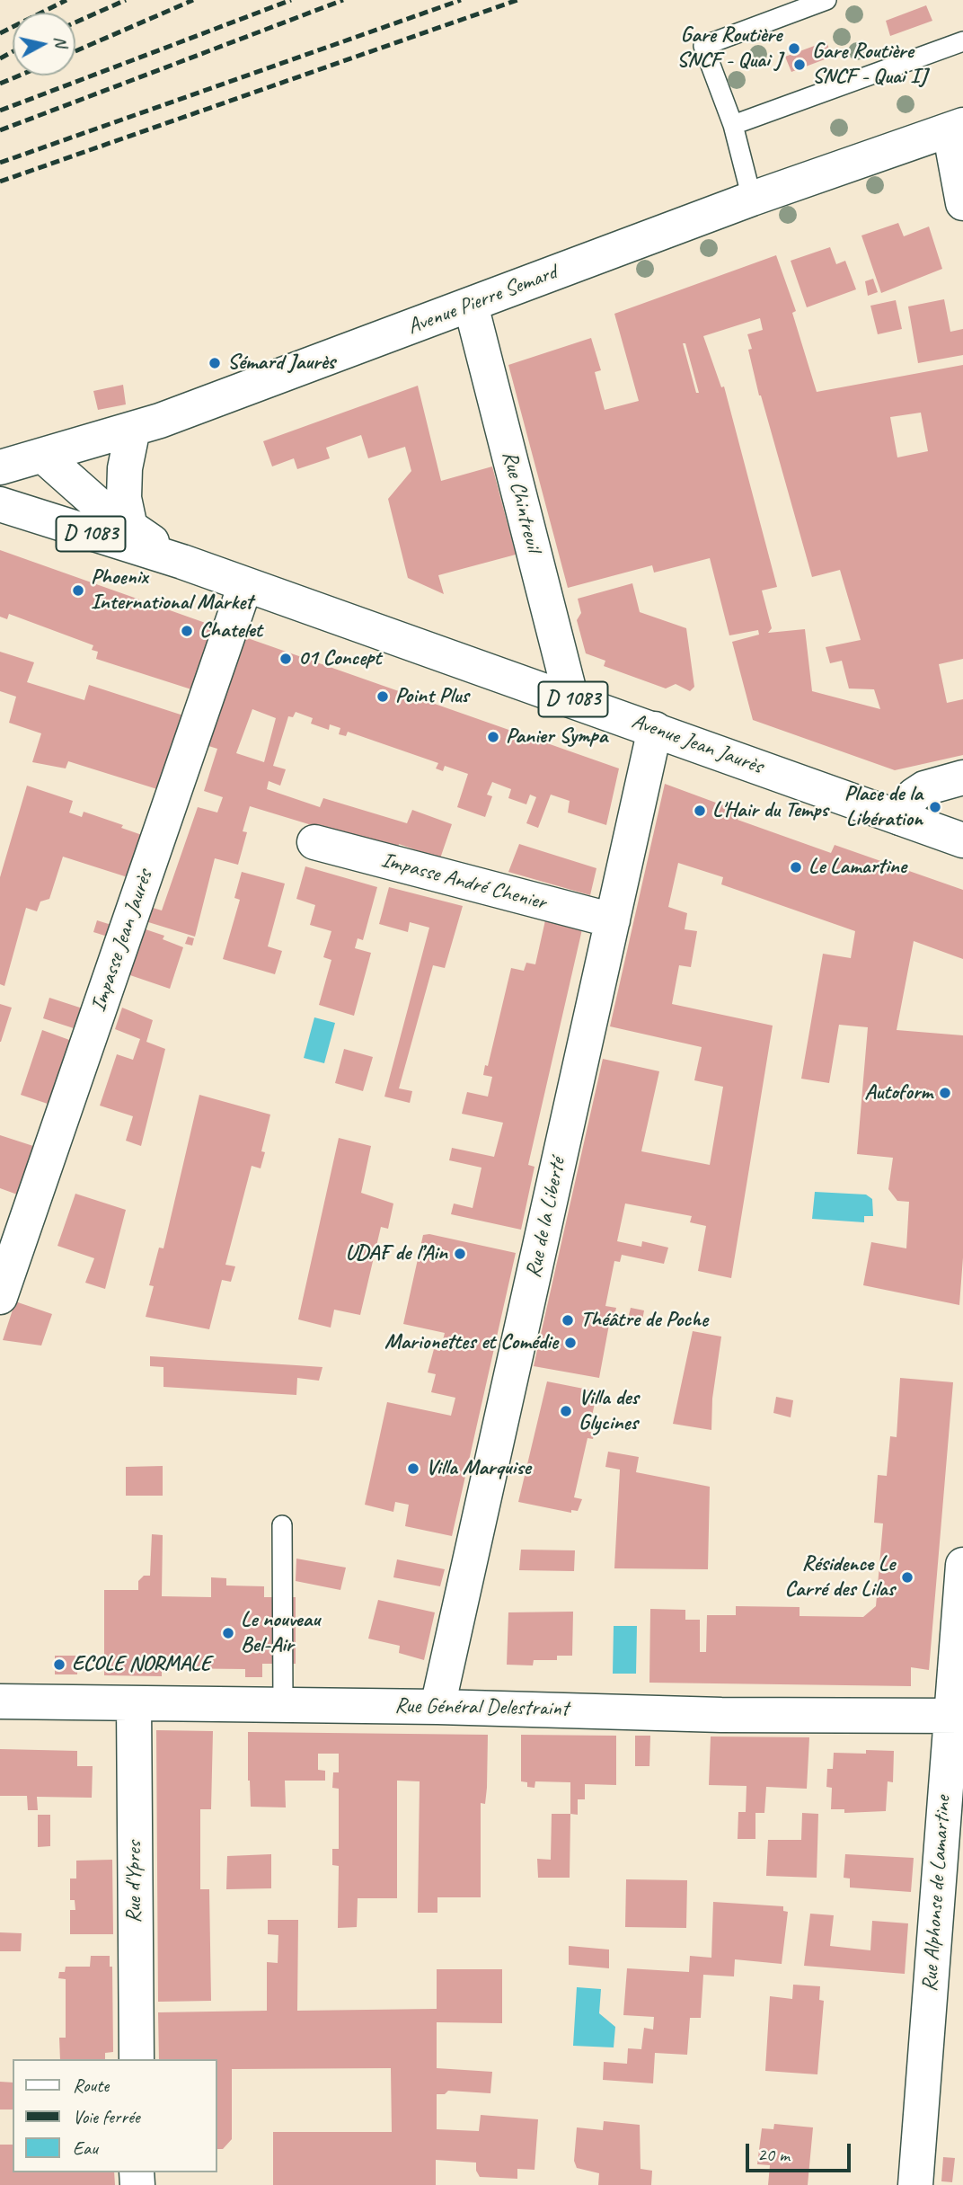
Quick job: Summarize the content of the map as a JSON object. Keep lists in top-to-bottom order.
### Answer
{
  "streets": {
    "street": [
      "Avenue Pierre Semard",
      "Rue Chintreuil",
      "D 1083",
      "Avenue Jean Jaurès",
      "Impasse André Chenier",
      "Impasse Jean Jaurès",
      "Rue de la Liberté",
      "Rue Général Delestraint",
      "Rue d'Ypres",
      "Rue Alphonse de Lamartine"
    ]
  },
  "crossings": [
    ["Avenue Pierre Semard", "Rue Chintreuil"],
    ["Avenue Pierre Semard", "D 1083"],
    ["Avenue Pierre Semard", "Avenue Jean Jaurès"],
    ["Rue Chintreuil", "Avenue Jean Jaurès"],
    ["D 1083", "Avenue Jean Jaurès"],
    ["Avenue Jean Jaurès", "Impasse Jean Jaurès"],
    ["Avenue Jean Jaurès", "Rue de la Liberté"],
    ["Impasse André Chenier", "Rue de la Liberté"],
    ["Rue de la Liberté", "Rue Général Delestraint"],
    ["Rue Général Delestraint", "Rue d'Ypres"],
    ["Rue Général Delestraint", "Rue Alphonse de Lamartine"]
  ],
  "places": [
    "Gare Routière SNCF - Quai J",
    "Gare Routière SNCF - Quai IJ",
    "Sémard Jaurès",
    "Phoenix International Market",
    "Chatelet",
    "01 Concept",
    "Point Plus",
    "Panier Sympa",
    "Place de la Libération",
    "L'Hair du Temps",
    "Le Lamartine",
    "Autoform",
    "UDAF de l’Ain",
    "Théâtre de Poche",
    "Marionettes et Comédie",
    "Villa des Glycines",
    "Villa Marquise",
    "Résidence Le Carré des Lilas",
    "Le nouveau Bel-Air",
    "ECOLE NORMALE"
  ],
  "legend": ["Route", "Voie ferrée", "Eau"],
  "scale_bar": "20 m",
  "north": "right"
}
